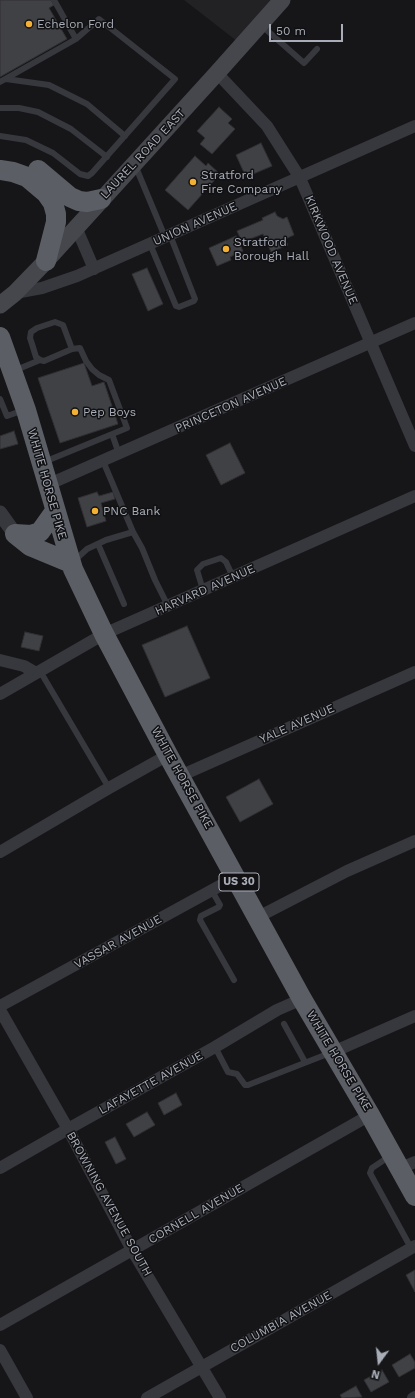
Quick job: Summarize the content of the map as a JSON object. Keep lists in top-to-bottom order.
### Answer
{
  "streets": {
    "highway": ["WHITE HORSE PIKE", "US 30"],
    "main road": ["LAUREL ROAD EAST"],
    "street": [
      "UNION AVENUE",
      "KIRKWOOD AVENUE",
      "PRINCETON AVENUE",
      "HARVARD AVENUE",
      "YALE AVENUE",
      "VASSAR AVENUE",
      "LAFAYETTE AVENUE",
      "BROWNING AVENUE SOUTH",
      "CORNELL AVENUE",
      "COLUMBIA AVENUE"
    ]
  },
  "crossings": [
    ["LAUREL ROAD EAST", "UNION AVENUE"],
    ["LAUREL ROAD EAST", "KIRKWOOD AVENUE"],
    ["UNION AVENUE", "KIRKWOOD AVENUE"],
    ["KIRKWOOD AVENUE", "PRINCETON AVENUE"],
    ["PRINCETON AVENUE", "WHITE HORSE PIKE"],
    ["WHITE HORSE PIKE", "HARVARD AVENUE"],
    ["WHITE HORSE PIKE", "YALE AVENUE"],
    ["WHITE HORSE PIKE", "VASSAR AVENUE"],
    ["WHITE HORSE PIKE", "LAFAYETTE AVENUE"],
    ["WHITE HORSE PIKE", "CORNELL AVENUE"],
    ["VASSAR AVENUE", "BROWNING AVENUE SOUTH"],
    ["LAFAYETTE AVENUE", "BROWNING AVENUE SOUTH"],
    ["BROWNING AVENUE SOUTH", "CORNELL AVENUE"],
    ["BROWNING AVENUE SOUTH", "COLUMBIA AVENUE"]
  ],
  "places": [
    "Echelon Ford",
    "Stratford Fire Company",
    "Stratford Borough Hall",
    "Pep Boys",
    "PNC Bank"
  ],
  "scale_bar": "50 m",
  "north": "bottom"
}
